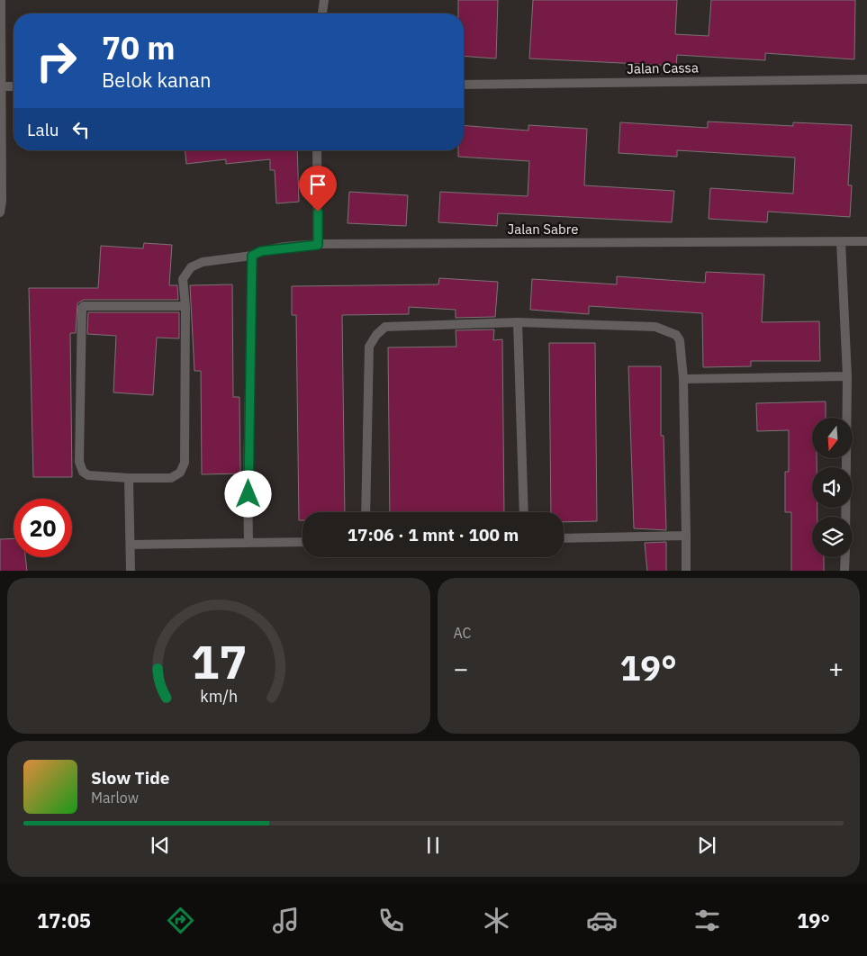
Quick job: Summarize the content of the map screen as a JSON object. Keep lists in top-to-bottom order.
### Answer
{
  "streets": {
    "lane": ["Jalan Cassa", "Jalan Sabre"]
  },
  "north": "bottom",
  "page": {
    "turn": ["70 m", "Belok kanan"],
    "then": "Lalu",
    "limit": "20",
    "trip": "17:06 · 1 mnt · 100 m",
    "tile": "AC",
    "heat": ["−", "19°", "+"],
    "song": ["Slow Tide", "Marlow"],
    "tabs": ["17:05", "19°"],
    "gauge": ["17", "km/h"]
  }
}
